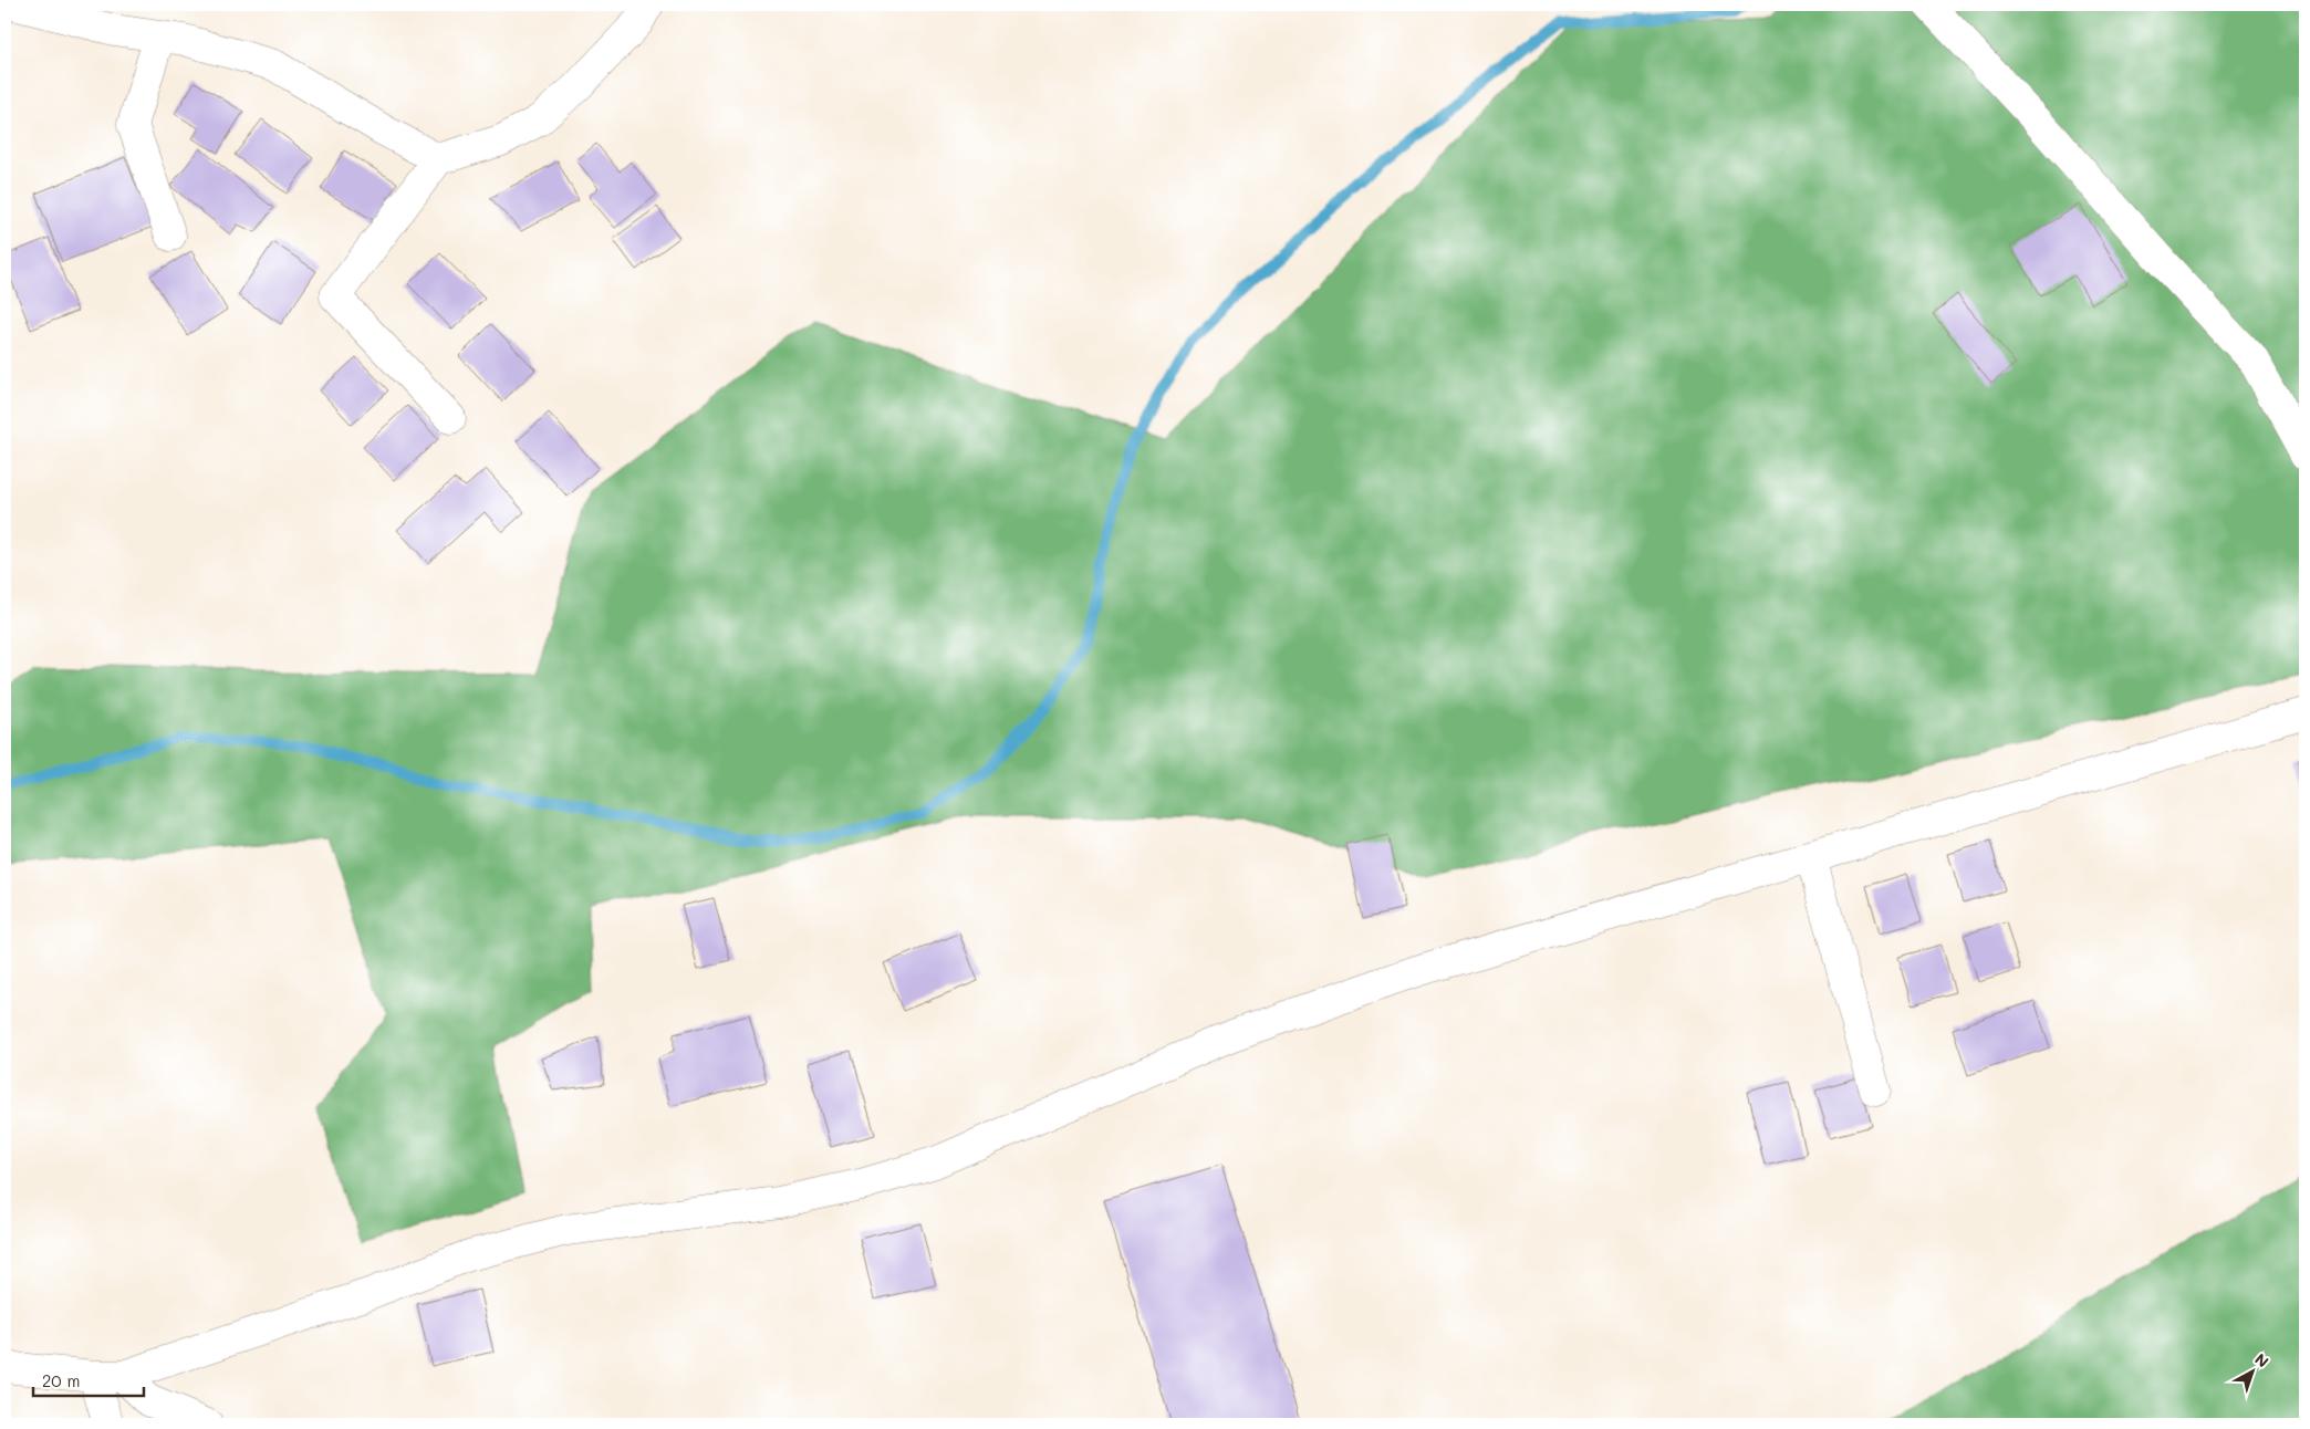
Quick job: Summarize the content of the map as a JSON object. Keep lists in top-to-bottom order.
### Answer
{
  "scale_bar": "20 m",
  "north": "top right"
}
